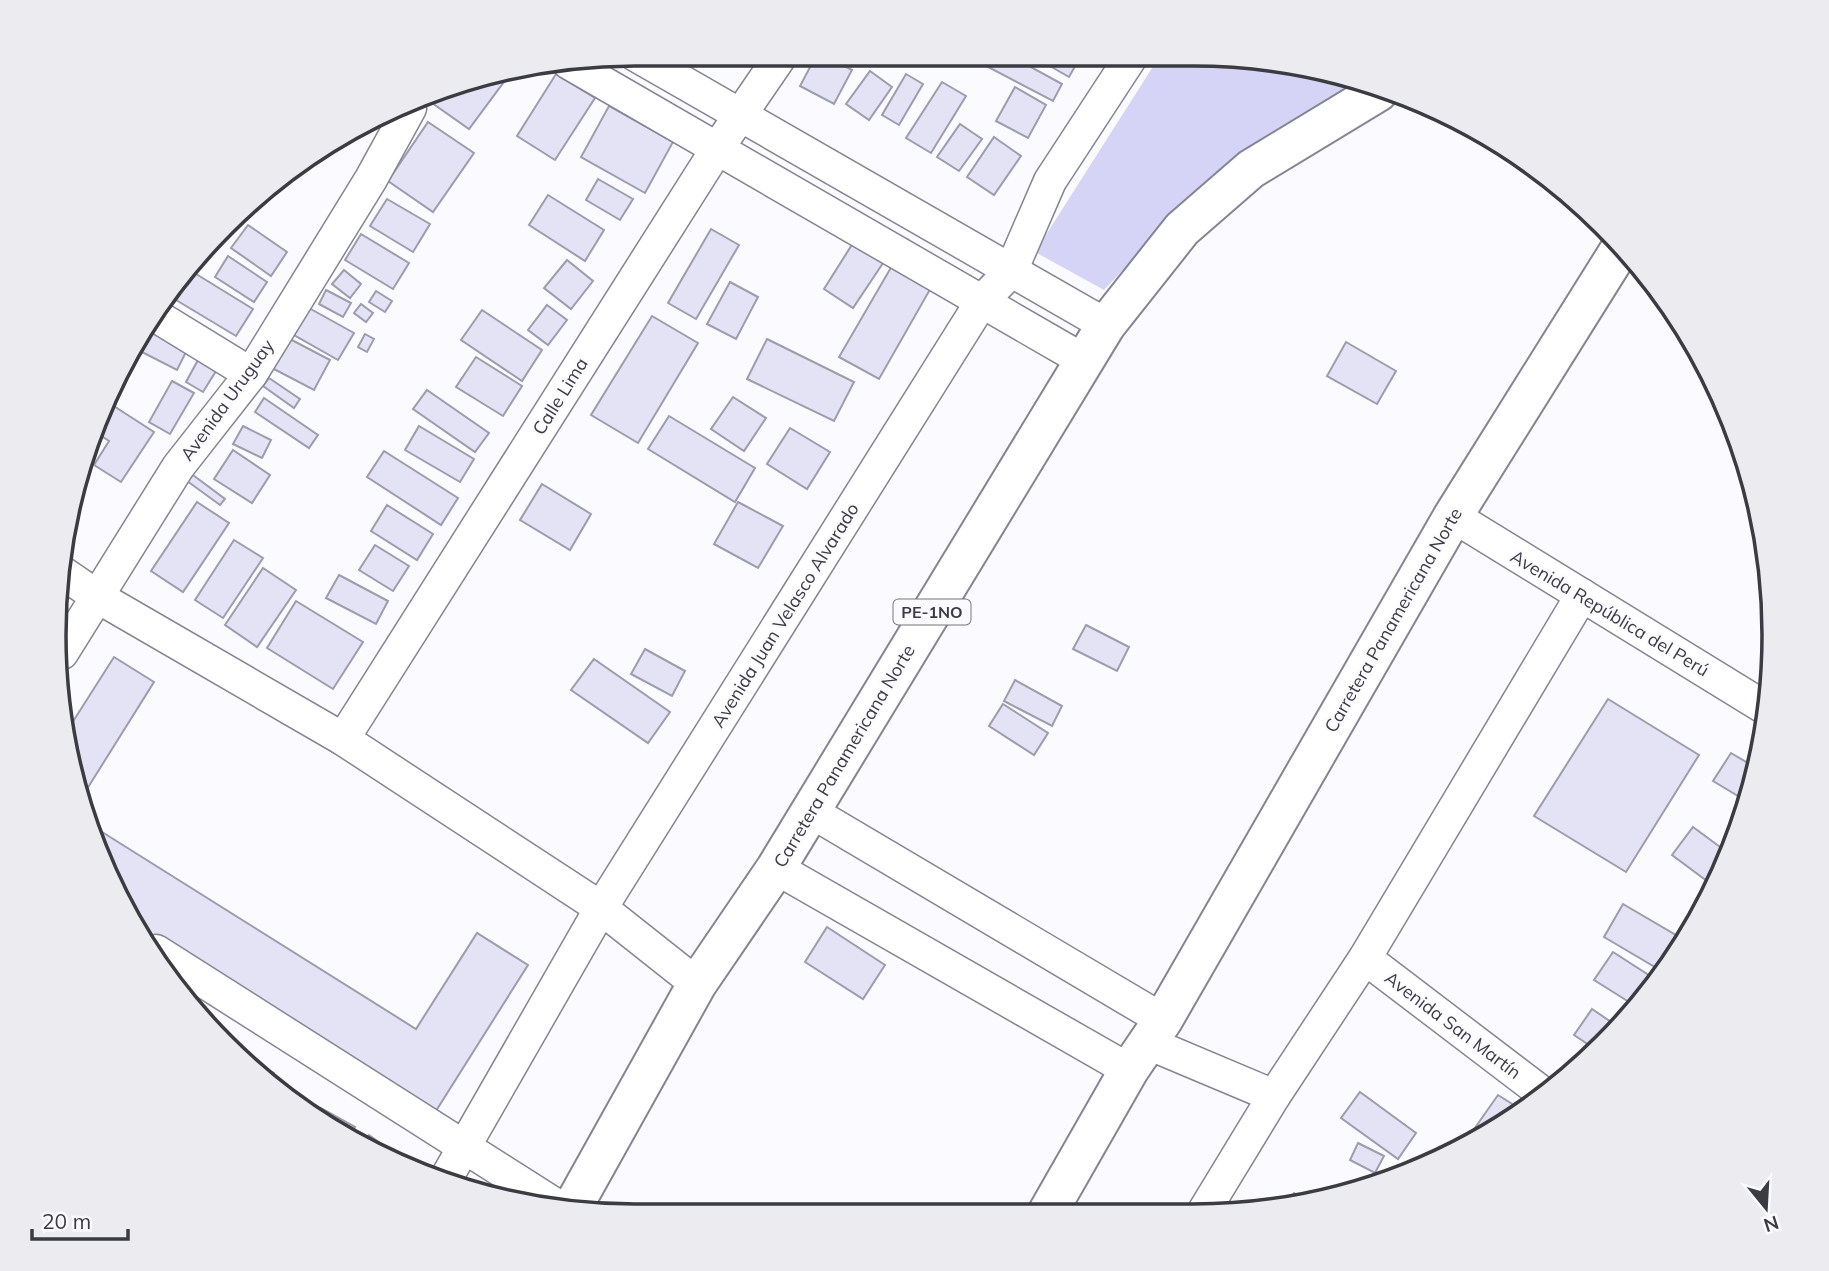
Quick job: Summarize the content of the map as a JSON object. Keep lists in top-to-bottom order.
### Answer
{
  "streets": {
    "main road": ["PE-1NO", "Carretera Panamericana Norte"],
    "street": [
      "Calle Lima",
      "Avenida Uruguay",
      "Avenida República del Perú",
      "Avenida Juan Velasco Alvarado",
      "Avenida San Martín"
    ]
  },
  "crossings": [
    ["Avenida República del Perú", "Carretera Panamericana Norte"]
  ],
  "scale_bar": "20 m",
  "north": "bottom"
}
